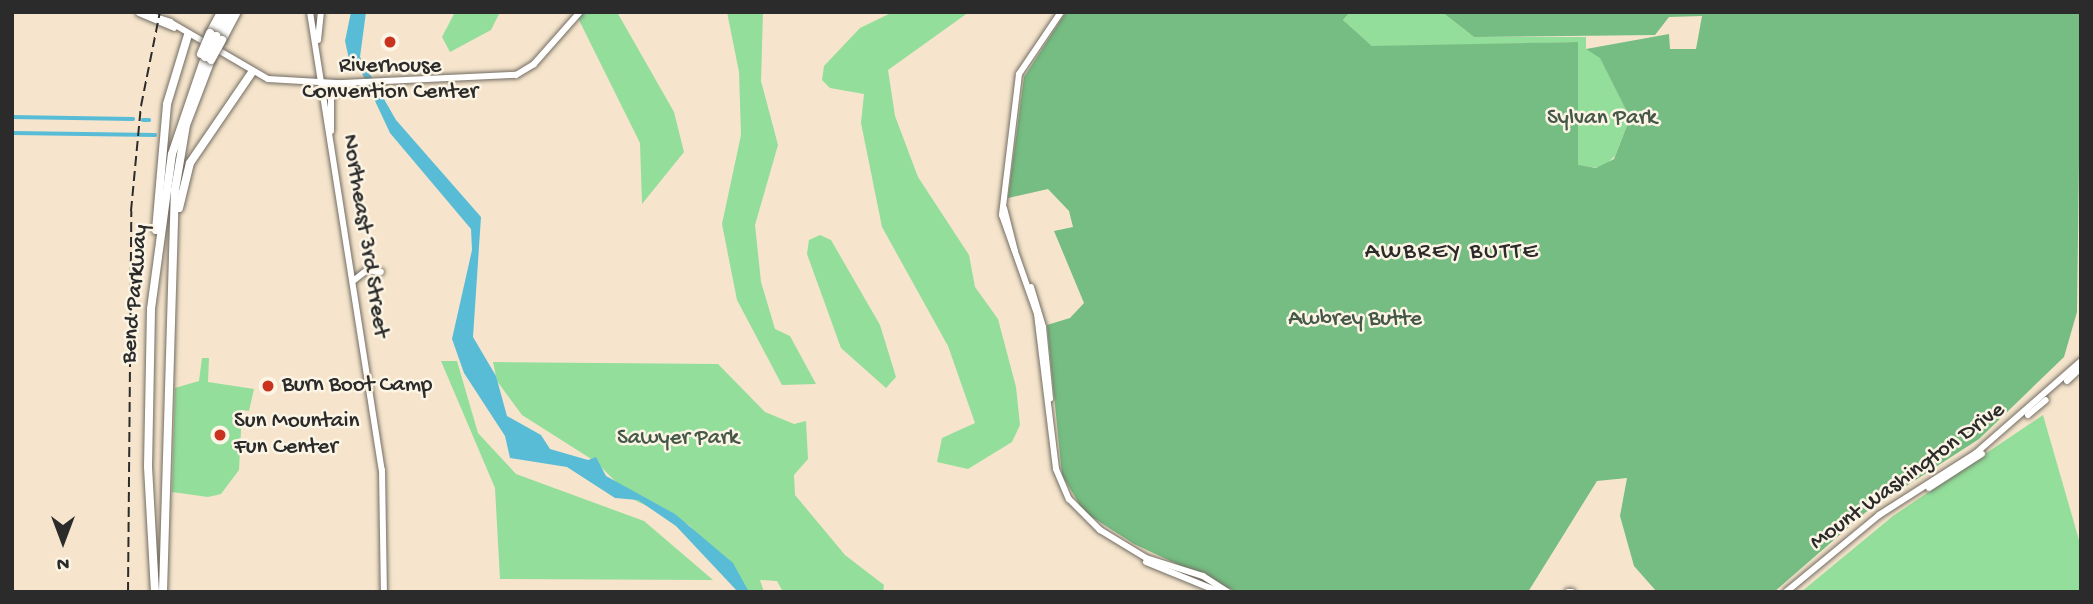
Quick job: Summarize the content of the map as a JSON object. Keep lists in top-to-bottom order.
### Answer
{
  "streets": {
    "highway": ["Bend Parkway"],
    "main road": ["Northeast 3rd Street", "Mount Washington Drive"]
  },
  "districts": ["AWBREY BUTTE"],
  "parks": ["Sylvan Park", "Awbrey Butte", "Sawyer Park"],
  "places": ["Riverhouse Convention Center", "Burn Boot Camp", "Sun Mountain Fun Center"],
  "north": "bottom"
}
